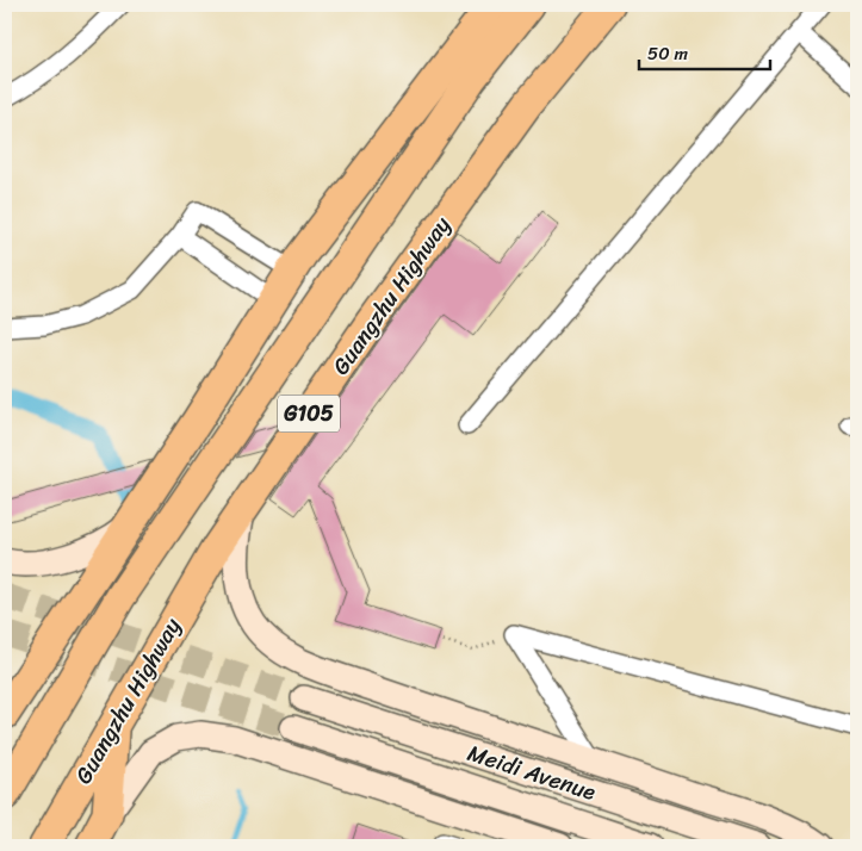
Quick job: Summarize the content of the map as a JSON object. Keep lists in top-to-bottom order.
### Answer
{
  "streets": {
    "highway": ["Guangzhu Highway", "G105"],
    "main road": ["Meidi Avenue"]
  },
  "scale_bar": "50 m"
}
